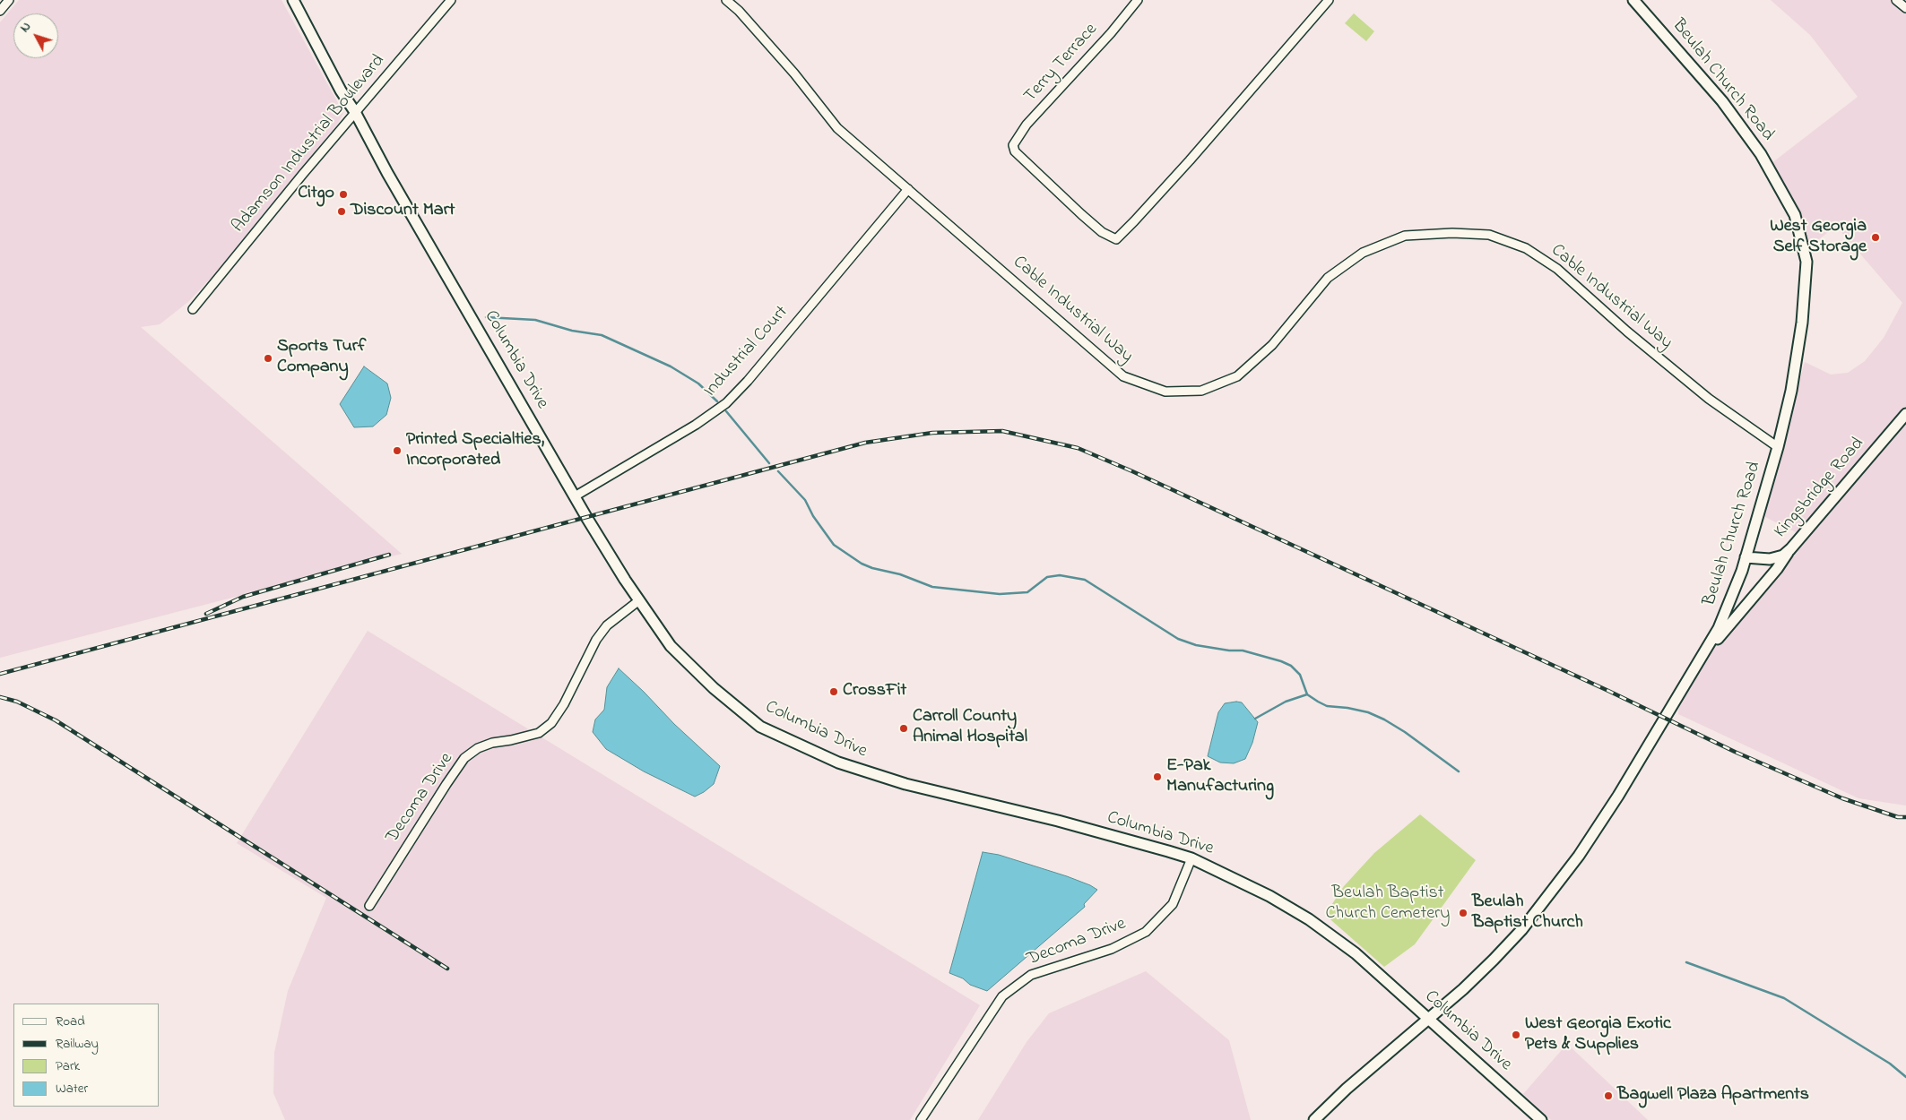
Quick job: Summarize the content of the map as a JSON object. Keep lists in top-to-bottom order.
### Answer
{
  "streets": {
    "main road": ["Beulah Church Road", "Columbia Drive", "Kingsbridge Road"],
    "street": [
      "Terry Terrace",
      "Adamson Industrial Boulevard",
      "Cable Industrial Way",
      "Industrial Court",
      "Decoma Drive"
    ]
  },
  "crossings": [
    ["Beulah Church Road", "Cable Industrial Way"],
    ["Beulah Church Road", "Columbia Drive"],
    ["Beulah Church Road", "Kingsbridge Road"],
    ["Adamson Industrial Boulevard", "Columbia Drive"],
    ["Cable Industrial Way", "Industrial Court"],
    ["Industrial Court", "Columbia Drive"],
    ["Columbia Drive", "Decoma Drive"]
  ],
  "parks": ["Beulah Baptist Church Cemetery"],
  "places": [
    "Citgo",
    "Discount Mart",
    "West Georgia Self Storage",
    "Sports Turf Company",
    "Printed Specialties, Incorporated",
    "CrossFit",
    "Carroll County Animal Hospital",
    "E-Pak Manufacturing",
    "Beulah Baptist Church",
    "West Georgia Exotic Pets & Supplies",
    "Bagwell Plaza Apartments"
  ],
  "legend": [
    "Road",
    "Railway",
    "Park",
    "Water"
  ],
  "north": "top left"
}
